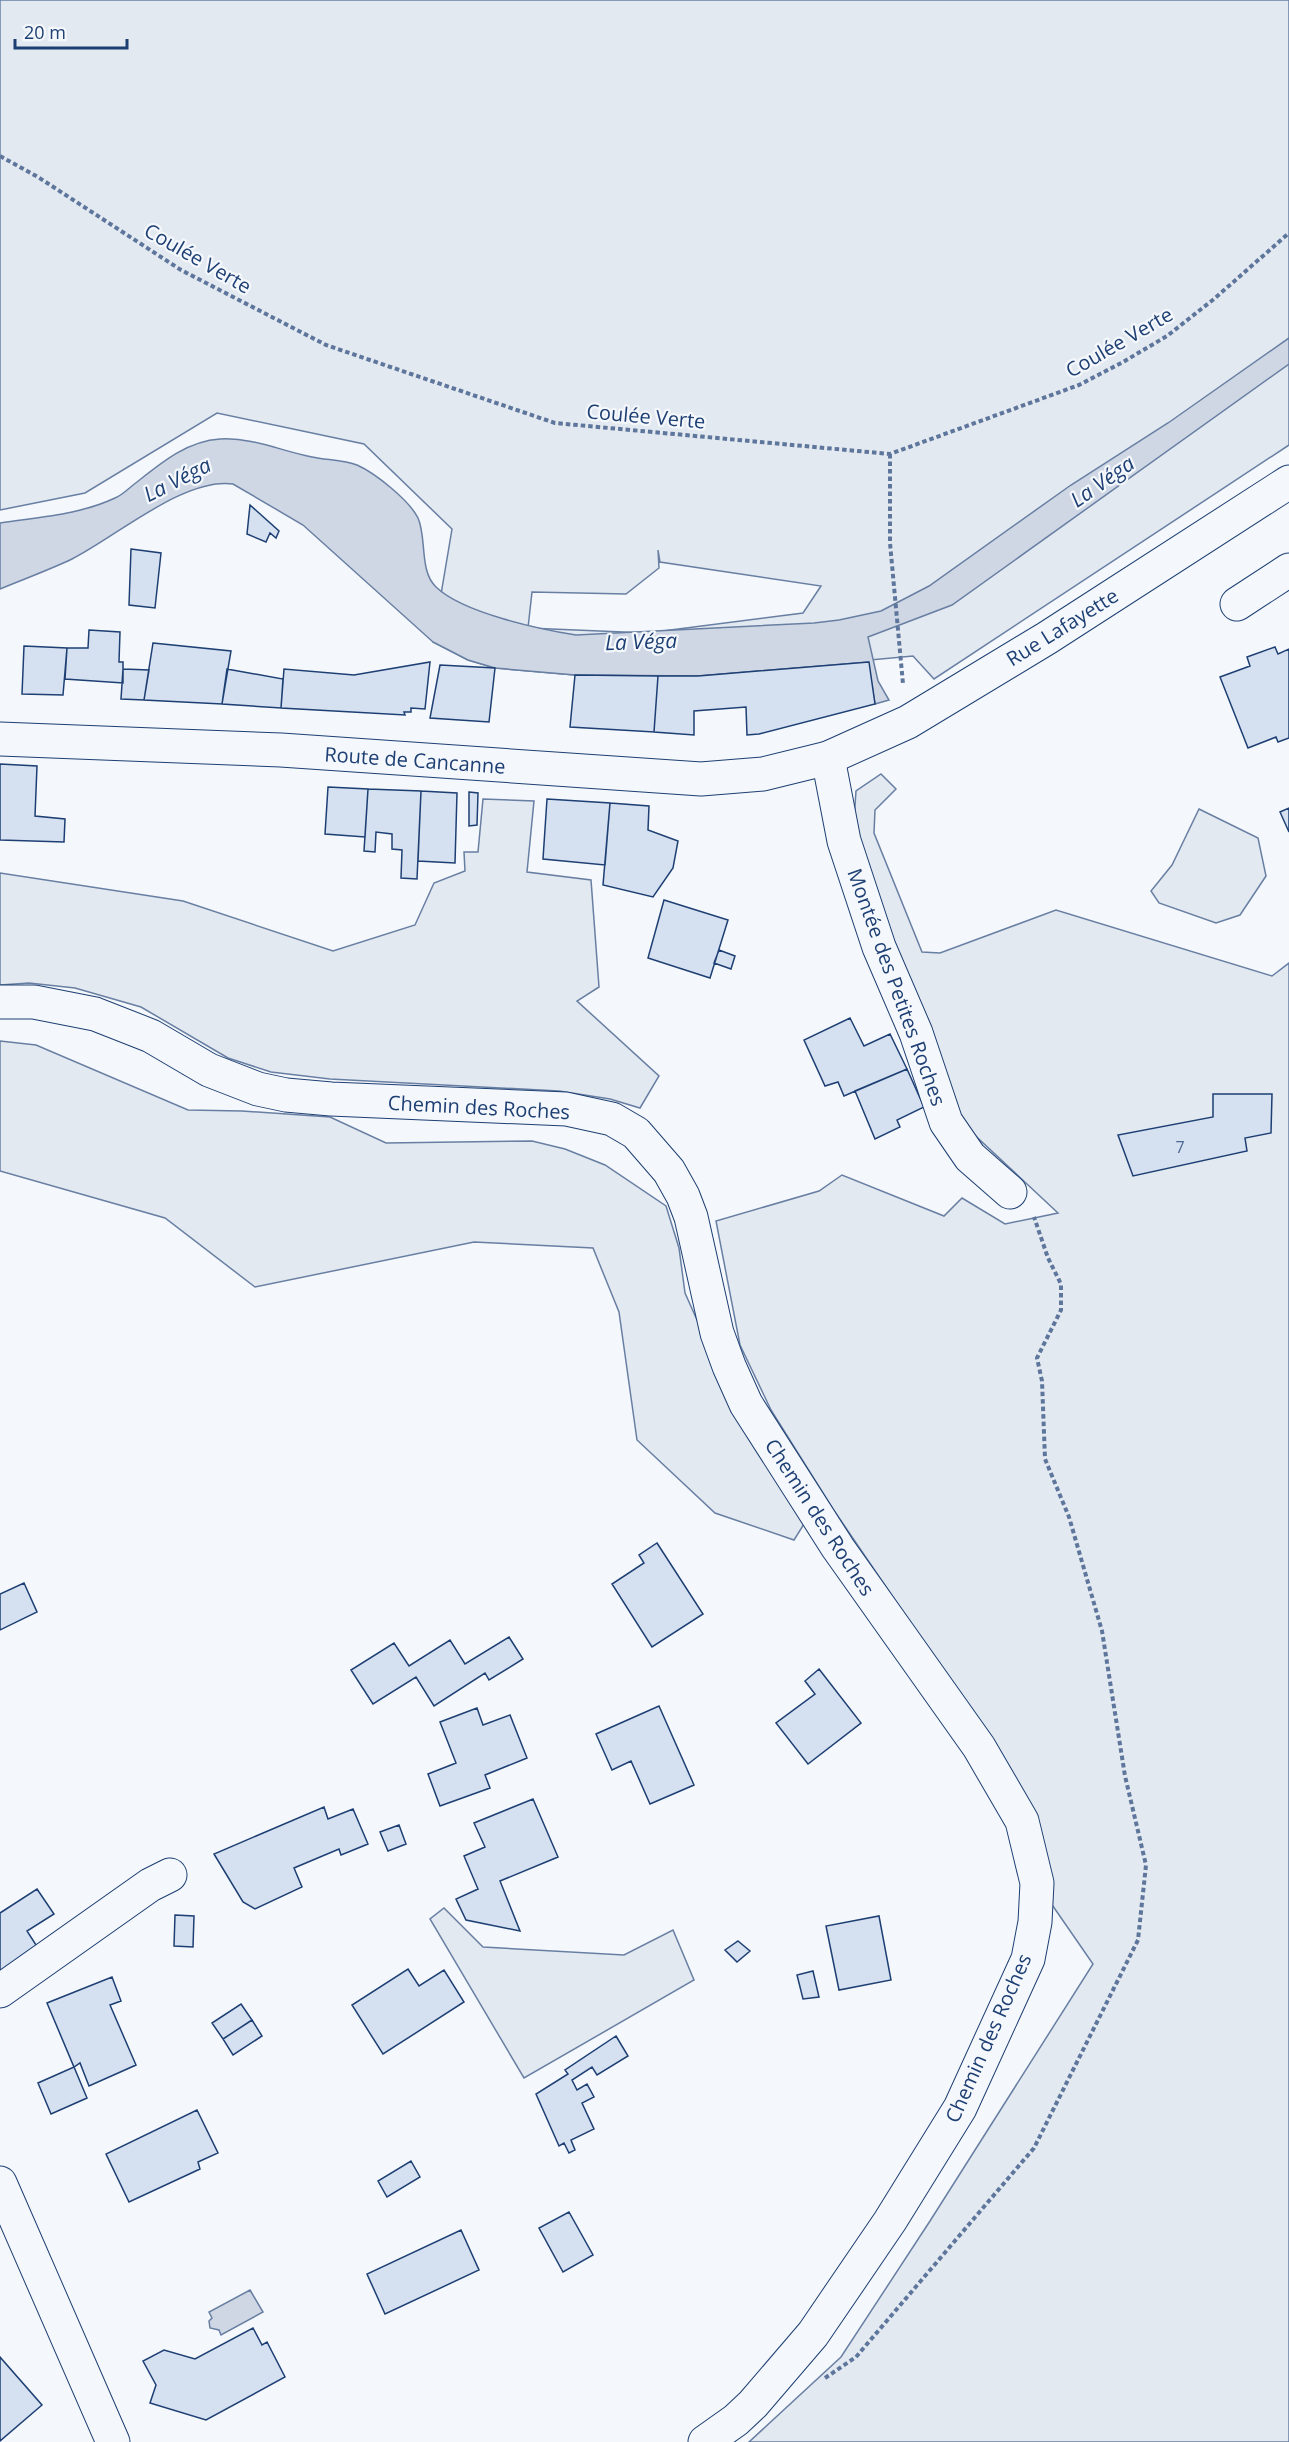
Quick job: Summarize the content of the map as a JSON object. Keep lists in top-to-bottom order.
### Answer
{
  "streets": {
    "street": [
      "Rue Lafayette",
      "Route de Cancanne",
      "Montée des Petites Roches",
      "Chemin des Roches"
    ],
    "path": ["Coulée Verte"]
  },
  "crossings": [
    ["Rue Lafayette", "Route de Cancanne"],
    ["Rue Lafayette", "Montée des Petites Roches"],
    ["Route de Cancanne", "Montée des Petites Roches"]
  ],
  "water": ["La Véga"],
  "house_numbers": ["7"],
  "scale_bar": "20 m"
}
